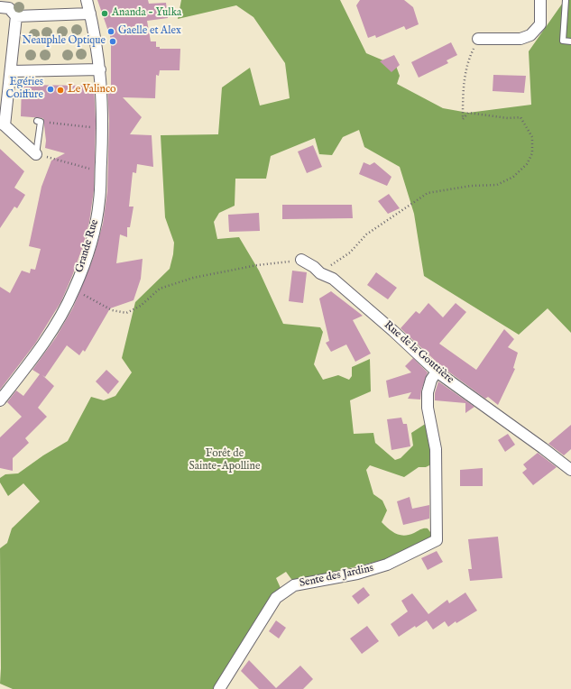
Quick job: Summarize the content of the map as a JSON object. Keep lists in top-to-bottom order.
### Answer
{
  "streets": {
    "street": ["Grande Rue", "Rue de la Gouttière", "Sente des Jardins"]
  },
  "crossings": [
    ["Rue de la Gouttière", "Sente des Jardins"]
  ],
  "parks": ["Forêt de Sainte-Apolline"],
  "places": [
    "Ananda - Yulka",
    "Gaelle et Alex",
    "Neauphle Optique",
    "Egéries Coiffure",
    "Le Valinco"
  ]
}
